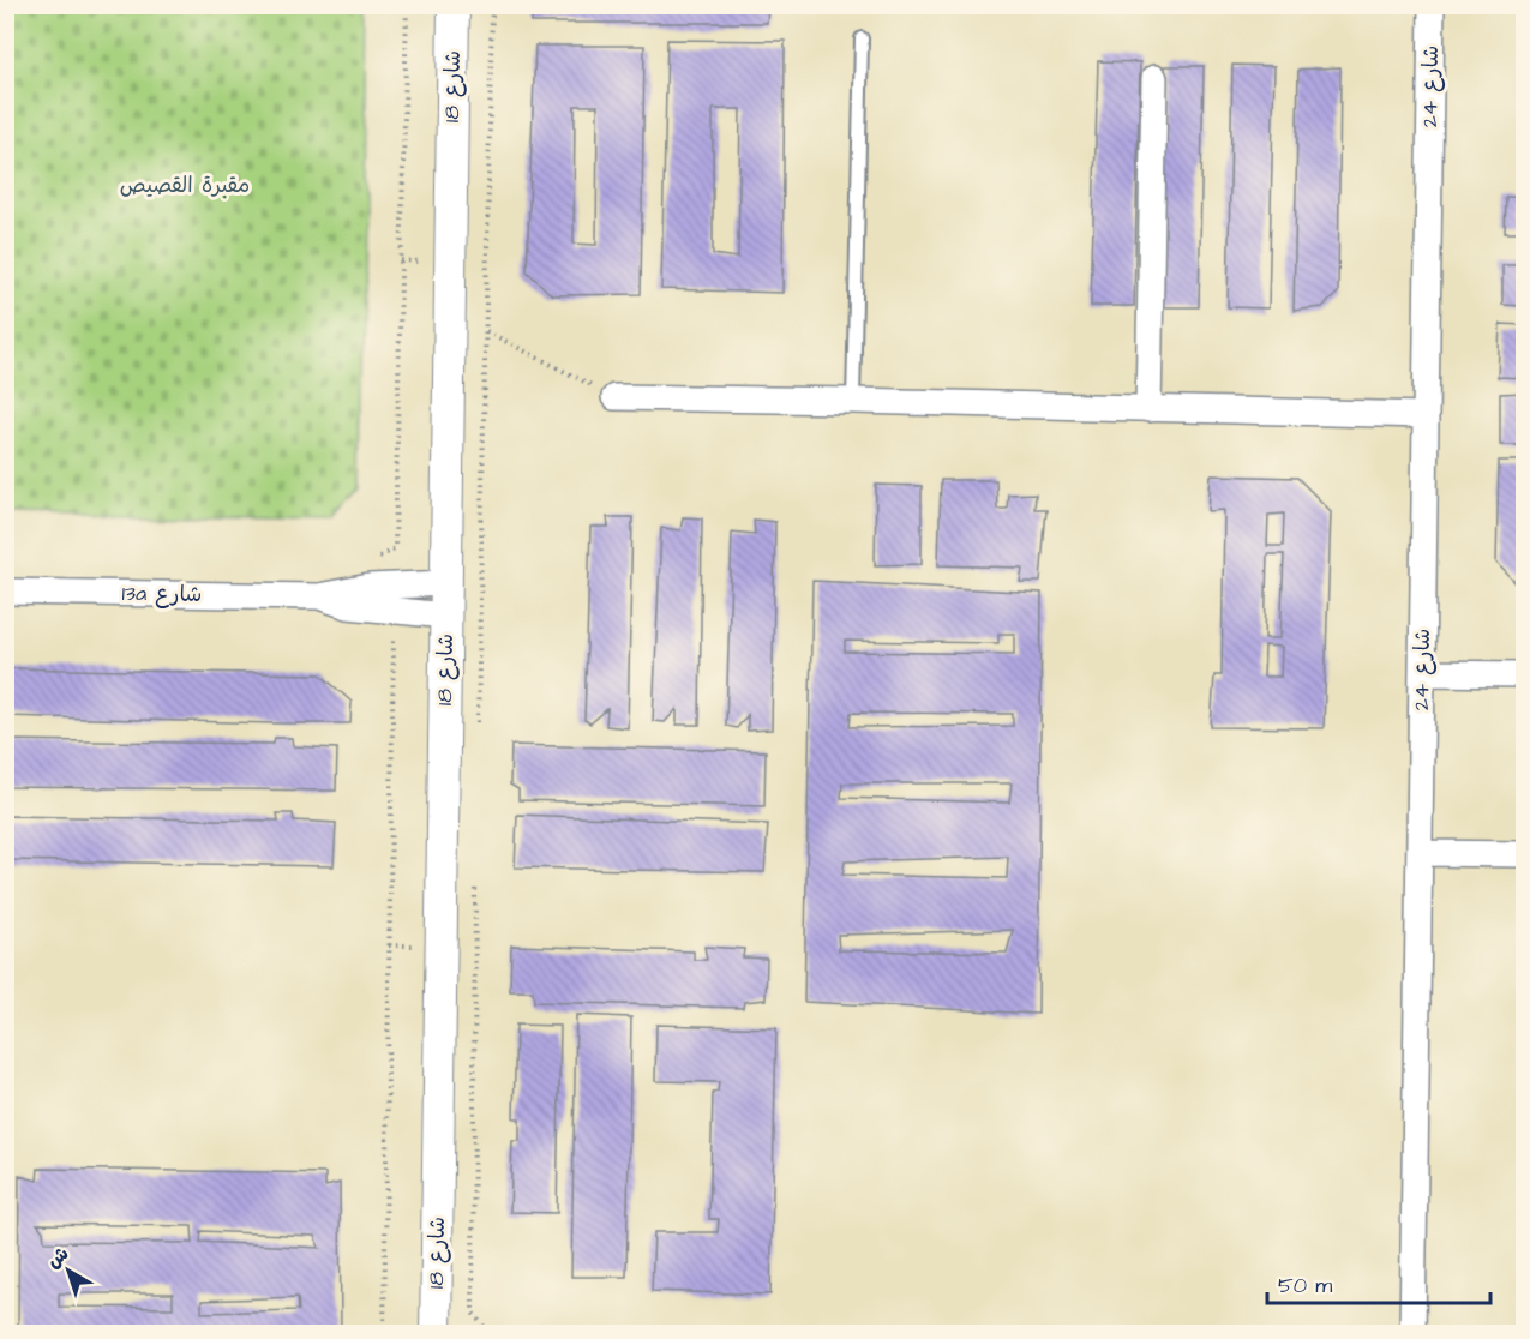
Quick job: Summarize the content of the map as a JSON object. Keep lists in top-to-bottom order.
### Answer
{
  "streets": {
    "street": ["شارع 18", "شارع 24", "13a شارع"]
  },
  "crossings": [
    ["شارع 18", "13a شارع"]
  ],
  "parks": ["مقبرة القصيص"],
  "scale_bar": "50 m",
  "north": "top left"
}
